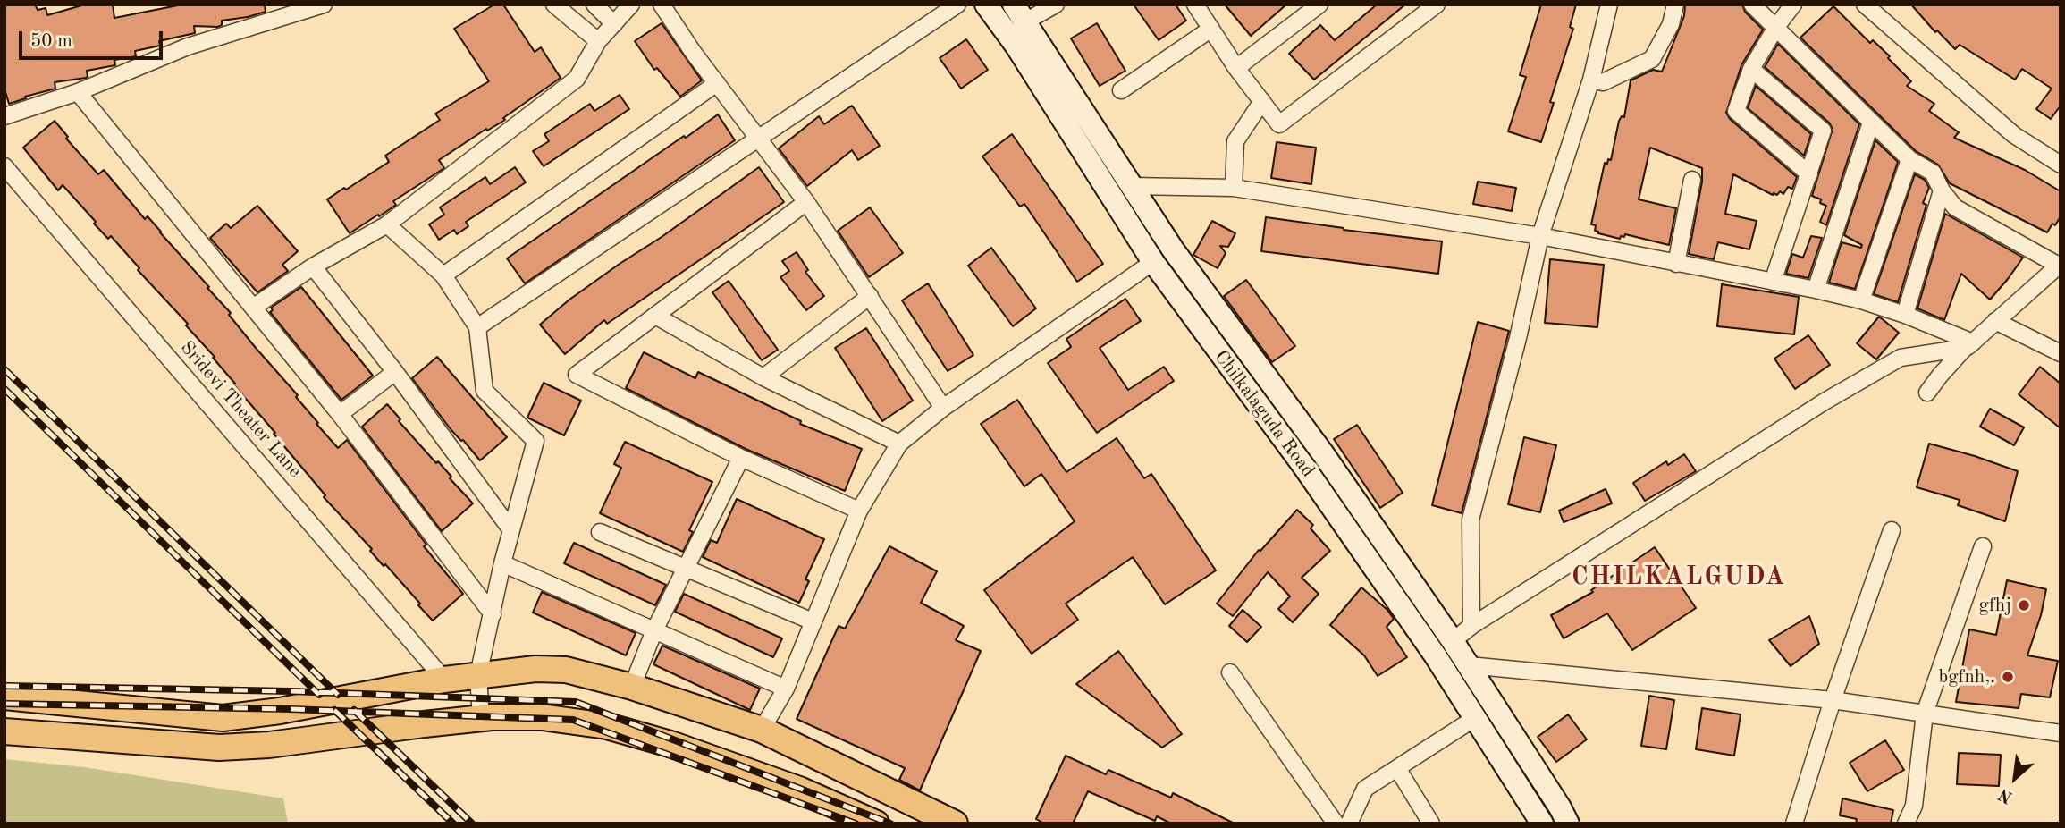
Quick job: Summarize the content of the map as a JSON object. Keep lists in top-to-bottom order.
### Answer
{
  "streets": {
    "main road": ["Chilkalaguda Road"],
    "street": ["Sridevi Theater Lane"]
  },
  "districts": ["CHILKALGUDA"],
  "places": ["gfhj", "bgfnh,."],
  "scale_bar": "50 m",
  "north": "bottom left"
}
